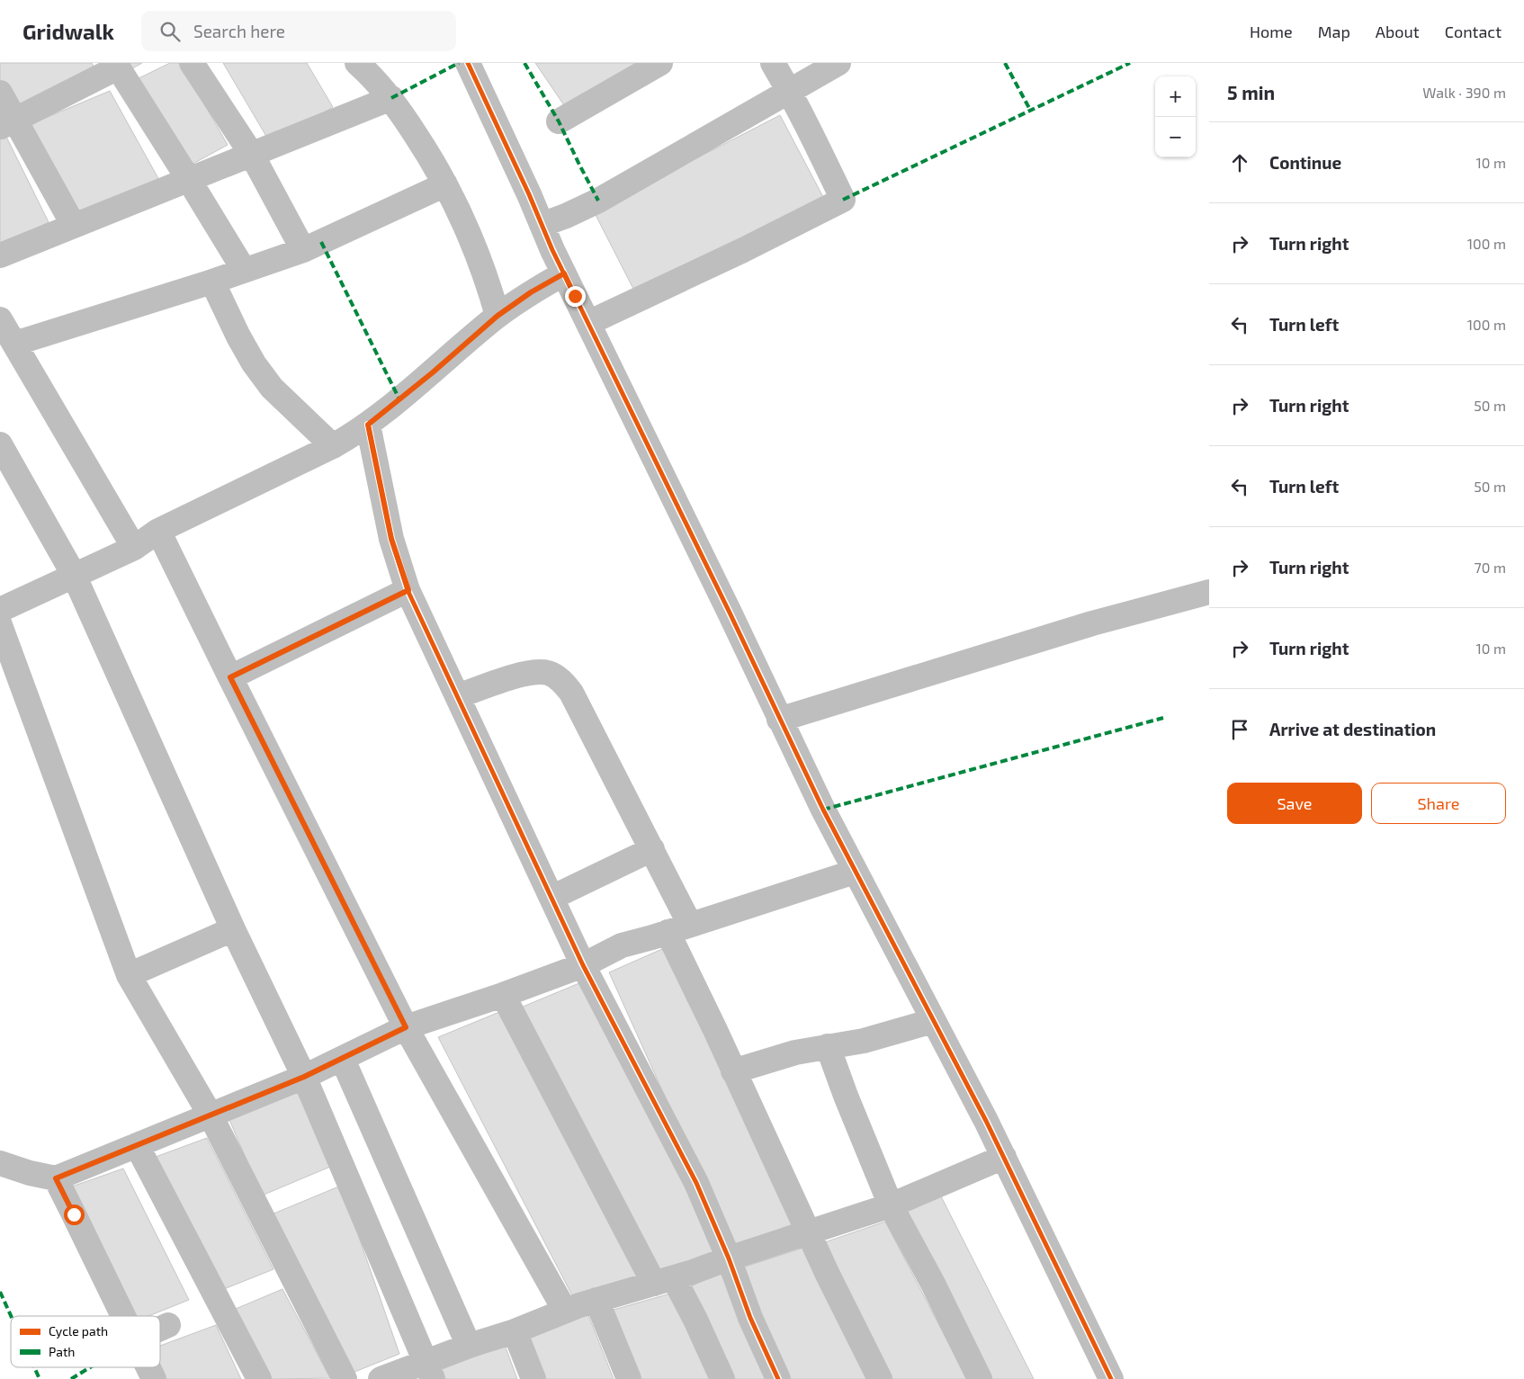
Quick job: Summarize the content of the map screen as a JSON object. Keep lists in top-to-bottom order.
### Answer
{
  "legend": ["Cycle path", "Path"],
  "page": {
    "header": "Gridwalk",
    "search": "Search here",
    "nav": [
      "Home",
      "Map",
      "About",
      "Contact"
    ],
    "heading": ["5 min", "Walk · 390 m"],
    "map_buttons": ["+", "−"],
    "list": [
      ["Continue", "10 m"],
      ["Turn right", "100 m"],
      ["Turn left", "100 m"],
      ["Turn right", "50 m"],
      ["Turn left", "50 m"],
      ["Turn right", "70 m"],
      ["Turn right", "10 m"],
      "Arrive at destination"
    ],
    "buttons": ["Save", "Share"]
  }
}
